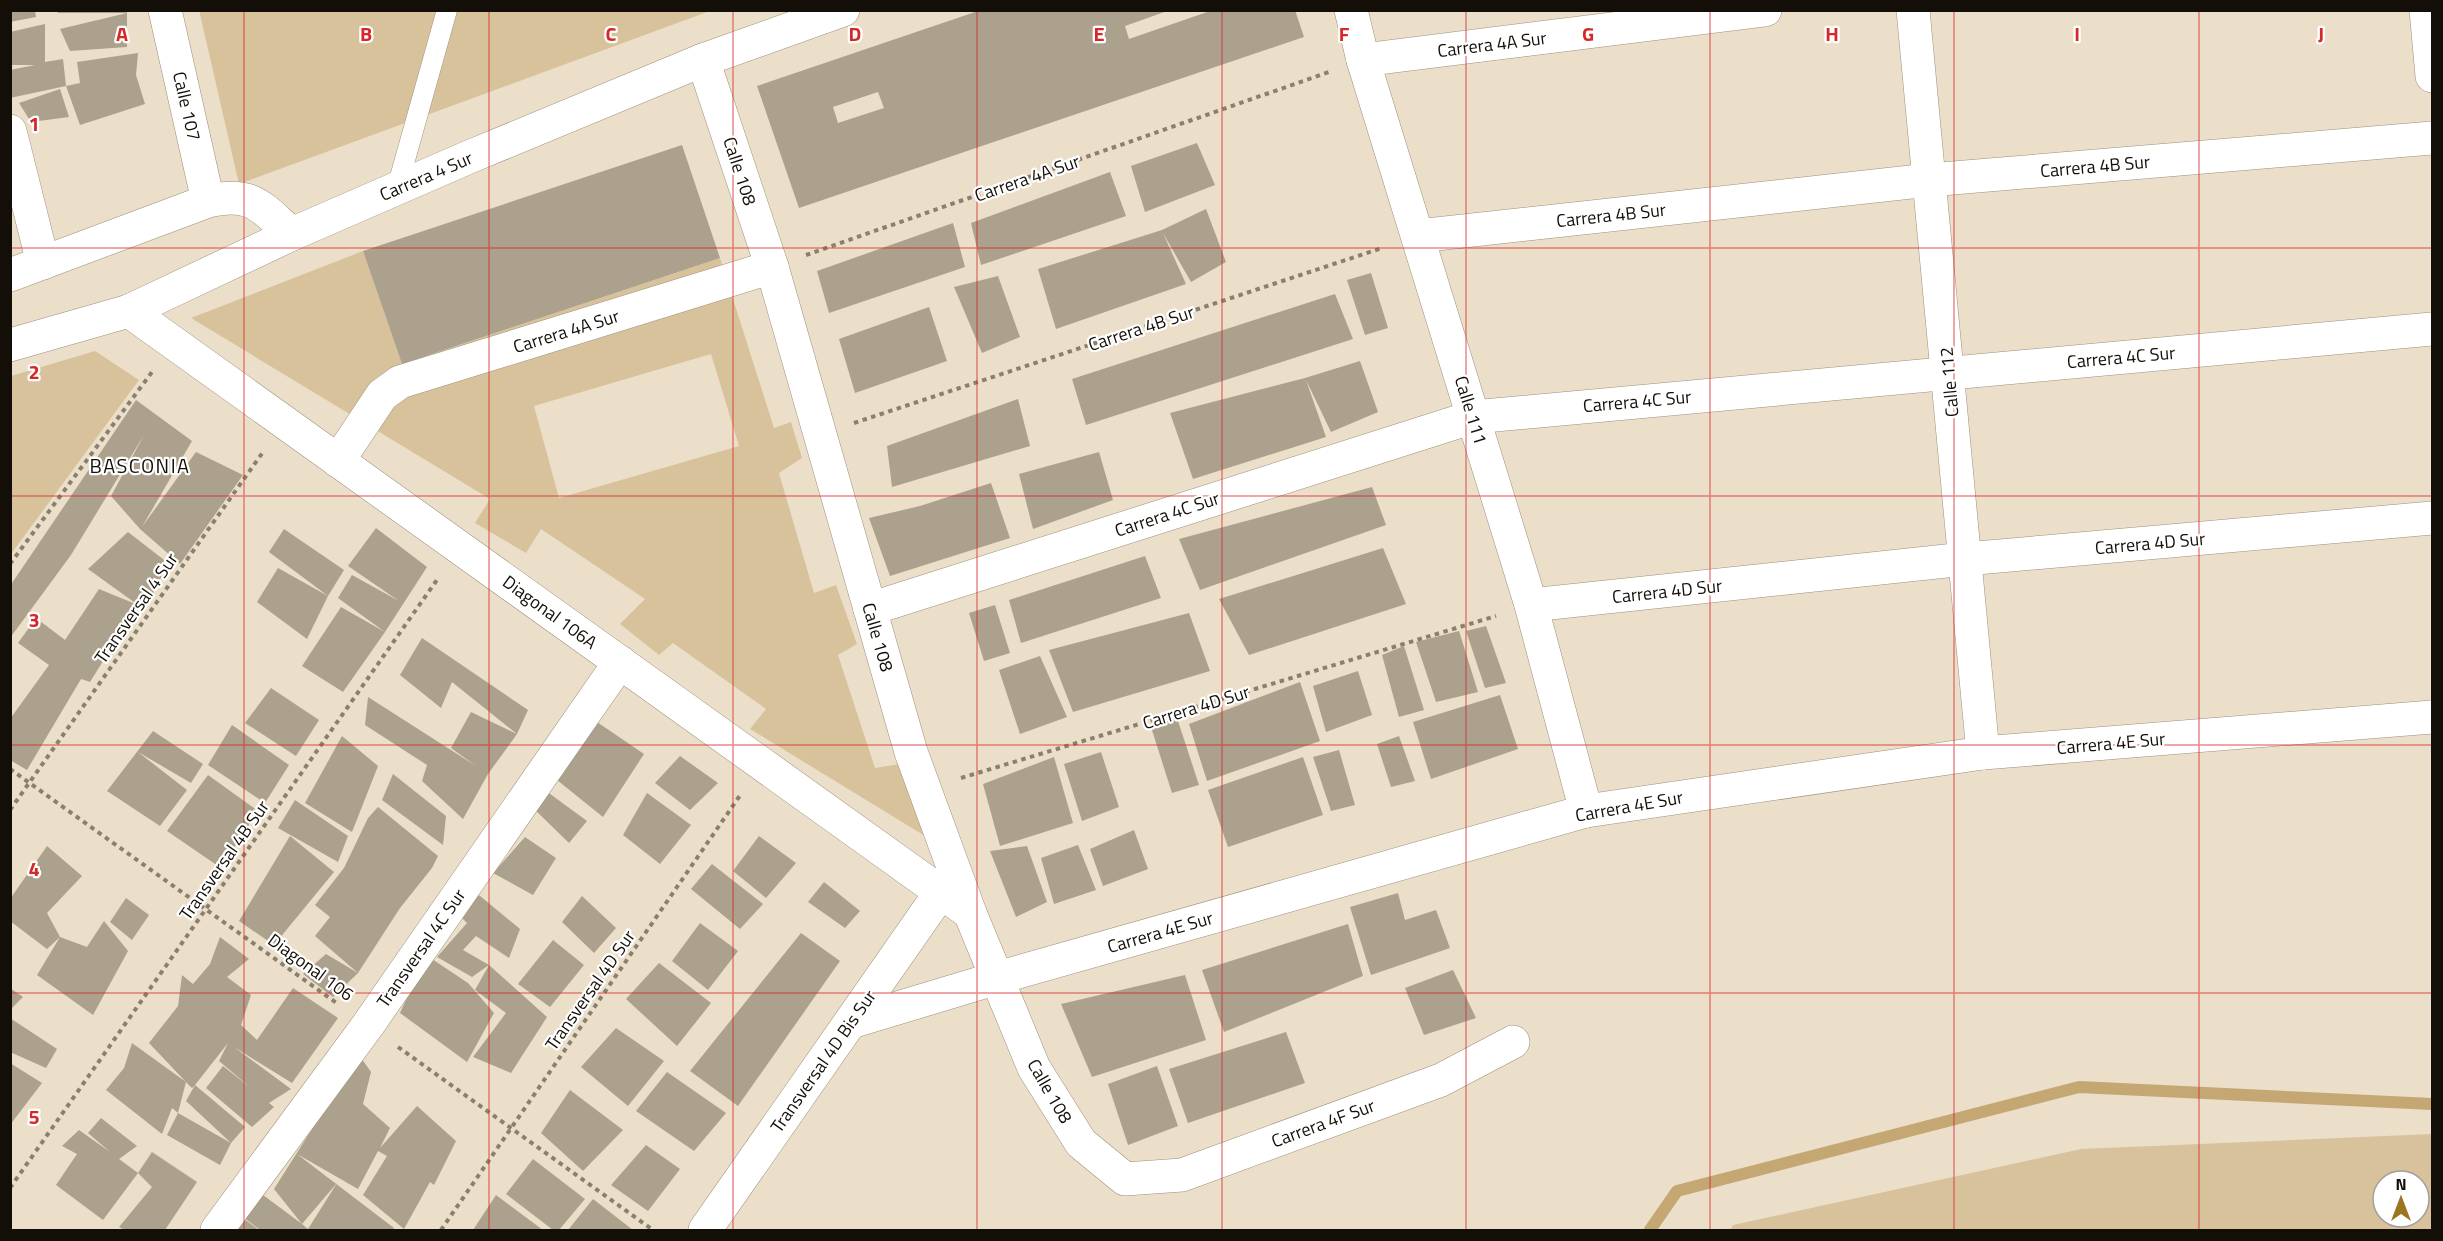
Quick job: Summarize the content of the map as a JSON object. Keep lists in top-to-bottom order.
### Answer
{
  "streets": {
    "street": [
      "Carrera 4A Sur",
      "Calle 107",
      "Carrera 4B Sur",
      "Calle 108",
      "Carrera 4 Sur",
      "Carrera 4C Sur",
      "Calle 112",
      "Calle 111",
      "Carrera 4D Sur",
      "Diagonal 106A",
      "Carrera 4E Sur",
      "Transversal 4C Sur",
      "Transversal 4D Bis Sur",
      "Carrera 4F Sur"
    ],
    "path": [
      "Transversal 4 Sur",
      "Transversal 4B Sur",
      "Diagonal 106",
      "Transversal 4D Sur"
    ]
  },
  "crossings": [
    ["Carrera 4A Sur", "Calle 108"],
    ["Carrera 4A Sur", "Calle 111"],
    ["Carrera 4A Sur", "Diagonal 106A"],
    ["Carrera 4B Sur", "Calle 108"],
    ["Carrera 4B Sur", "Calle 112"],
    ["Carrera 4B Sur", "Calle 111"],
    ["Calle 108", "Carrera 4 Sur"],
    ["Calle 108", "Carrera 4C Sur"],
    ["Calle 108", "Carrera 4D Sur"],
    ["Calle 108", "Diagonal 106A"],
    ["Calle 108", "Carrera 4E Sur"],
    ["Calle 108", "Carrera 4F Sur"],
    ["Carrera 4 Sur", "Diagonal 106A"],
    ["Carrera 4C Sur", "Calle 112"],
    ["Carrera 4C Sur", "Calle 111"],
    ["Calle 112", "Carrera 4D Sur"],
    ["Calle 112", "Carrera 4E Sur"],
    ["Calle 111", "Carrera 4D Sur"],
    ["Calle 111", "Carrera 4E Sur"],
    ["Transversal 4 Sur", "Diagonal 106A"],
    ["Transversal 4 Sur", "Diagonal 106"],
    ["Diagonal 106A", "Transversal 4B Sur"],
    ["Diagonal 106A", "Transversal 4C Sur"],
    ["Diagonal 106A", "Transversal 4D Sur"],
    ["Diagonal 106A", "Transversal 4D Bis Sur"],
    ["Carrera 4E Sur", "Transversal 4D Bis Sur"],
    ["Transversal 4B Sur", "Diagonal 106"],
    ["Transversal 4C Sur", "Diagonal 106"],
    ["Diagonal 106", "Transversal 4D Sur"]
  ],
  "districts": ["BASCONIA"],
  "north": "top",
  "grid": {
    "columns": [
      "A",
      "B",
      "C",
      "D",
      "E",
      "F",
      "G",
      "H",
      "I",
      "J"
    ],
    "rows": [
      "1",
      "2",
      "3",
      "4",
      "5"
    ]
  }
}
